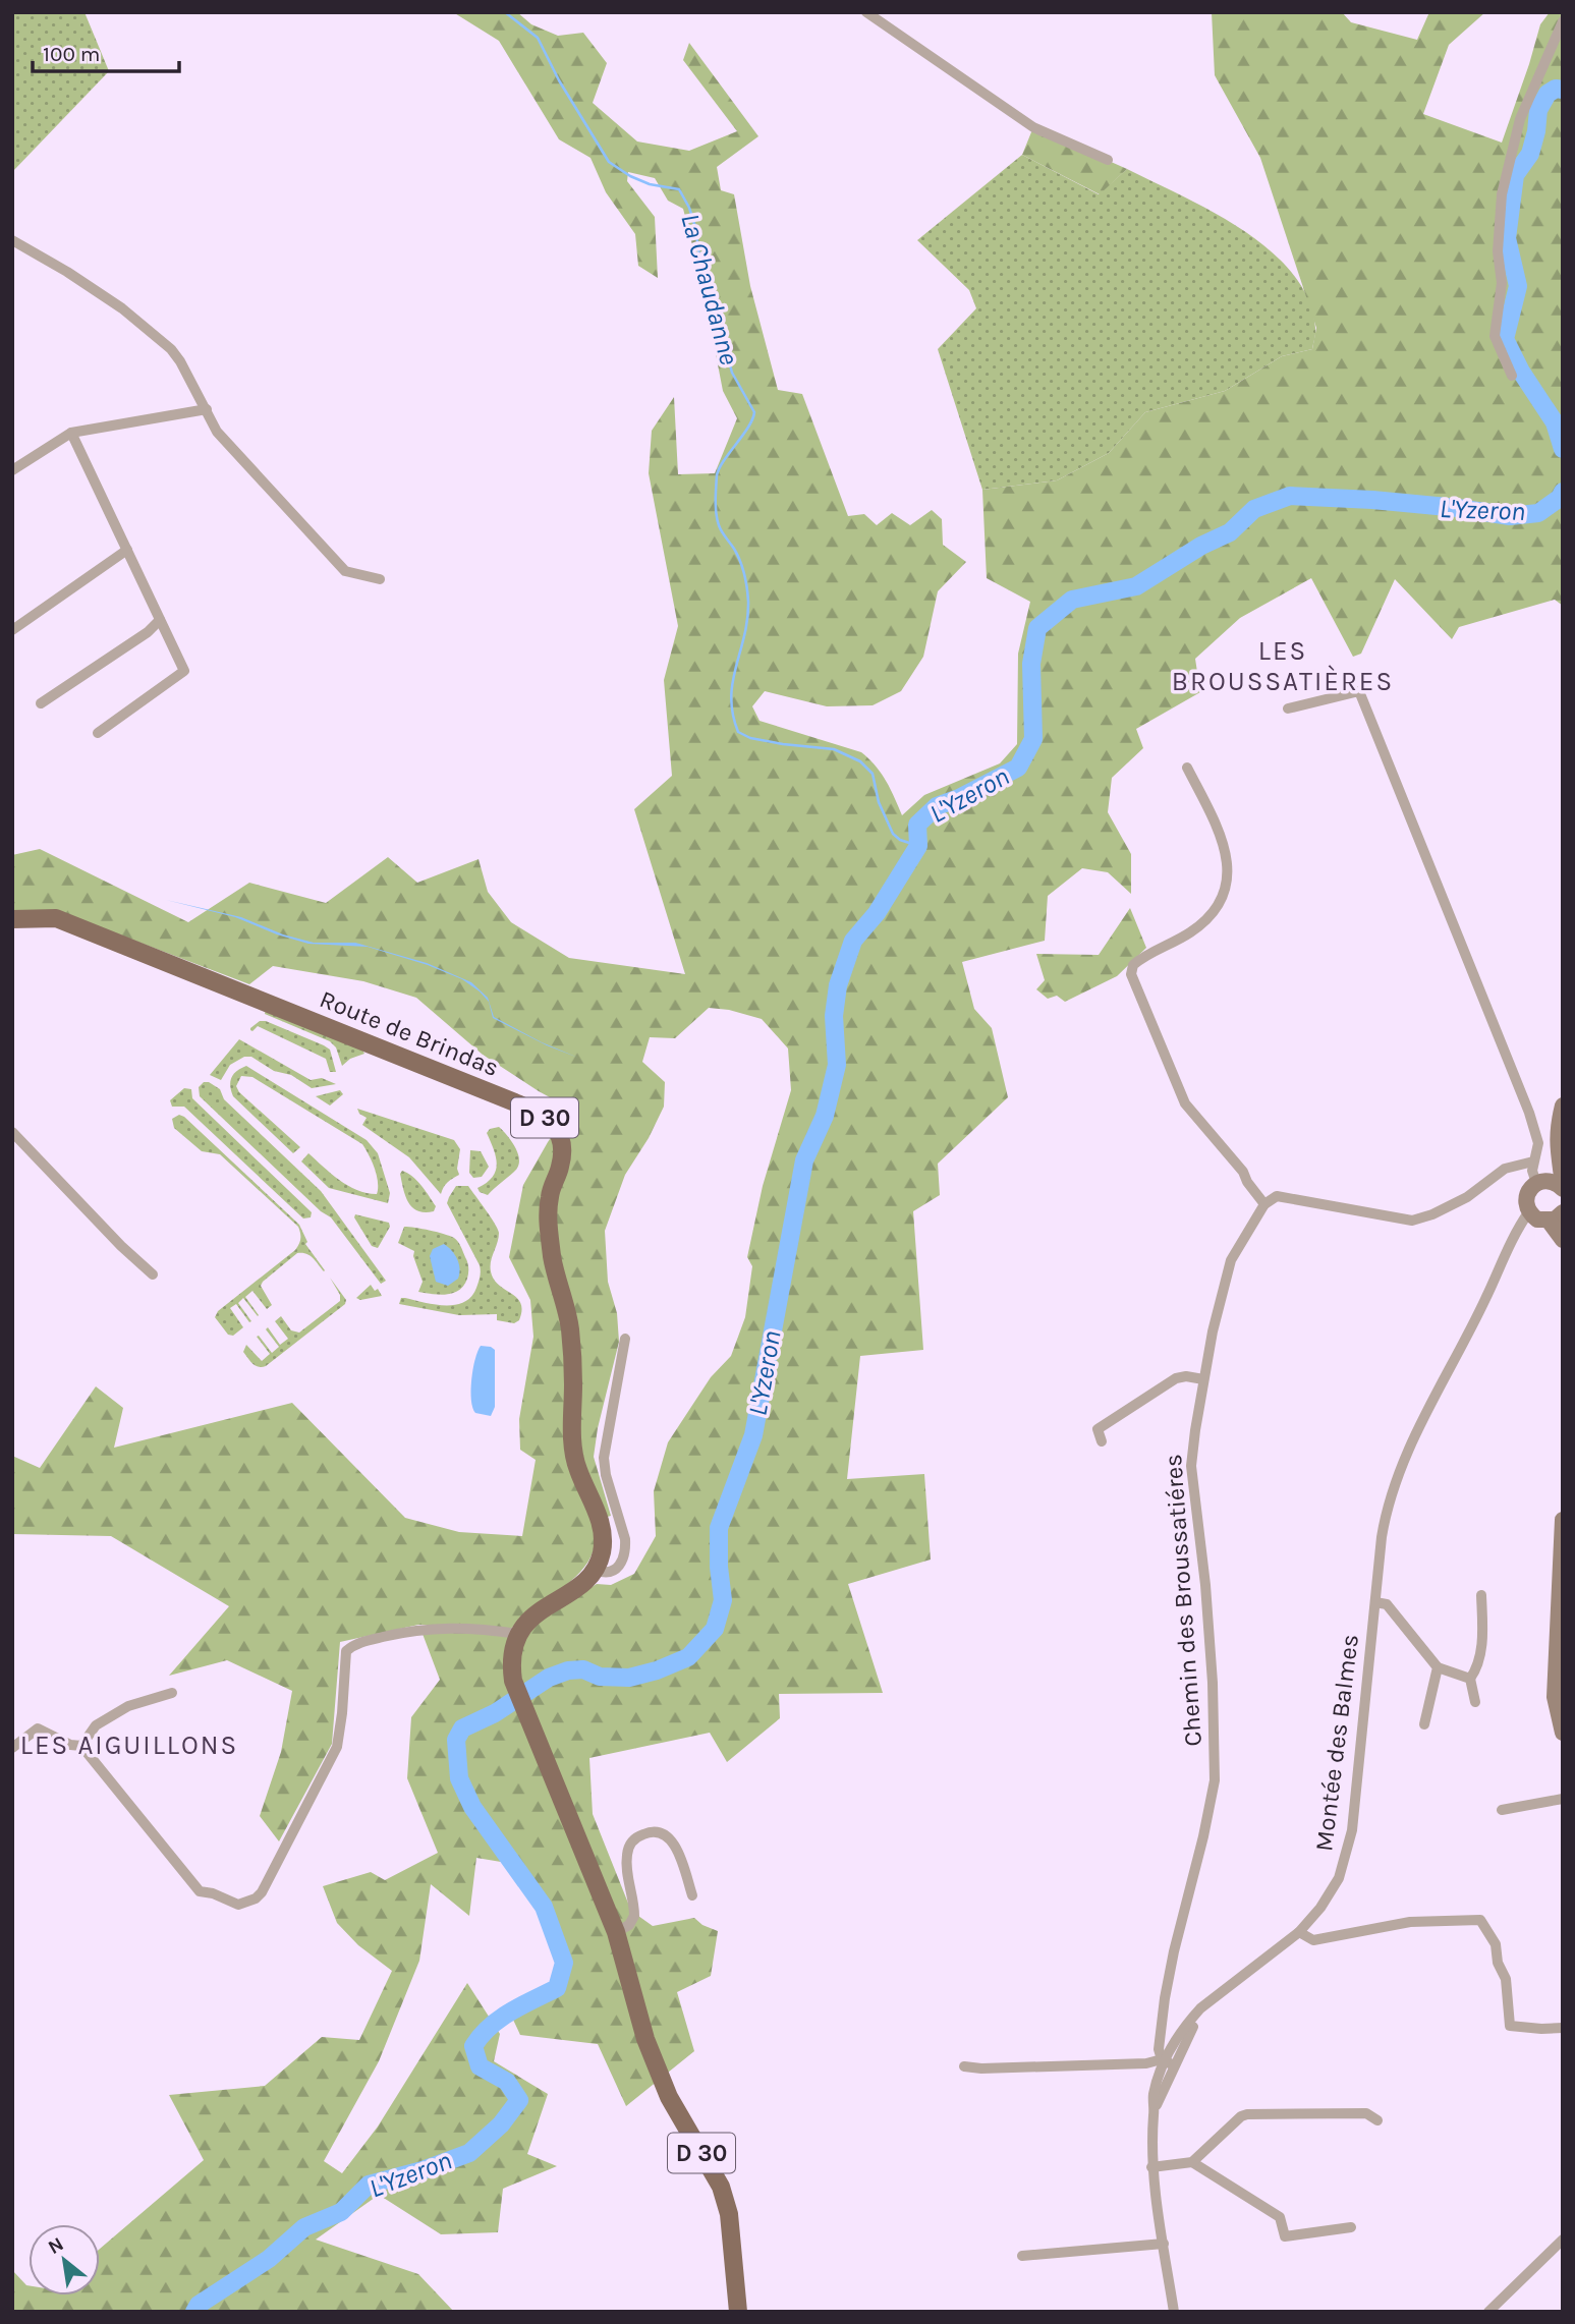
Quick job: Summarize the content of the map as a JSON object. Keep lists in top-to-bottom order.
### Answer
{
  "streets": {
    "main road": ["Route de Brindas", "D 30"],
    "street": ["Chemin des Broussatiéres", "Montée des Balmes"]
  },
  "crossings": [
    ["Chemin des Broussatiéres", "Montée des Balmes"]
  ],
  "districts": ["LES BROUSSATIÈRES", "LES AIGUILLONS"],
  "water": ["La Chaudanne", "L'Yzeron"],
  "scale_bar": "100 m",
  "north": "top left"
}
